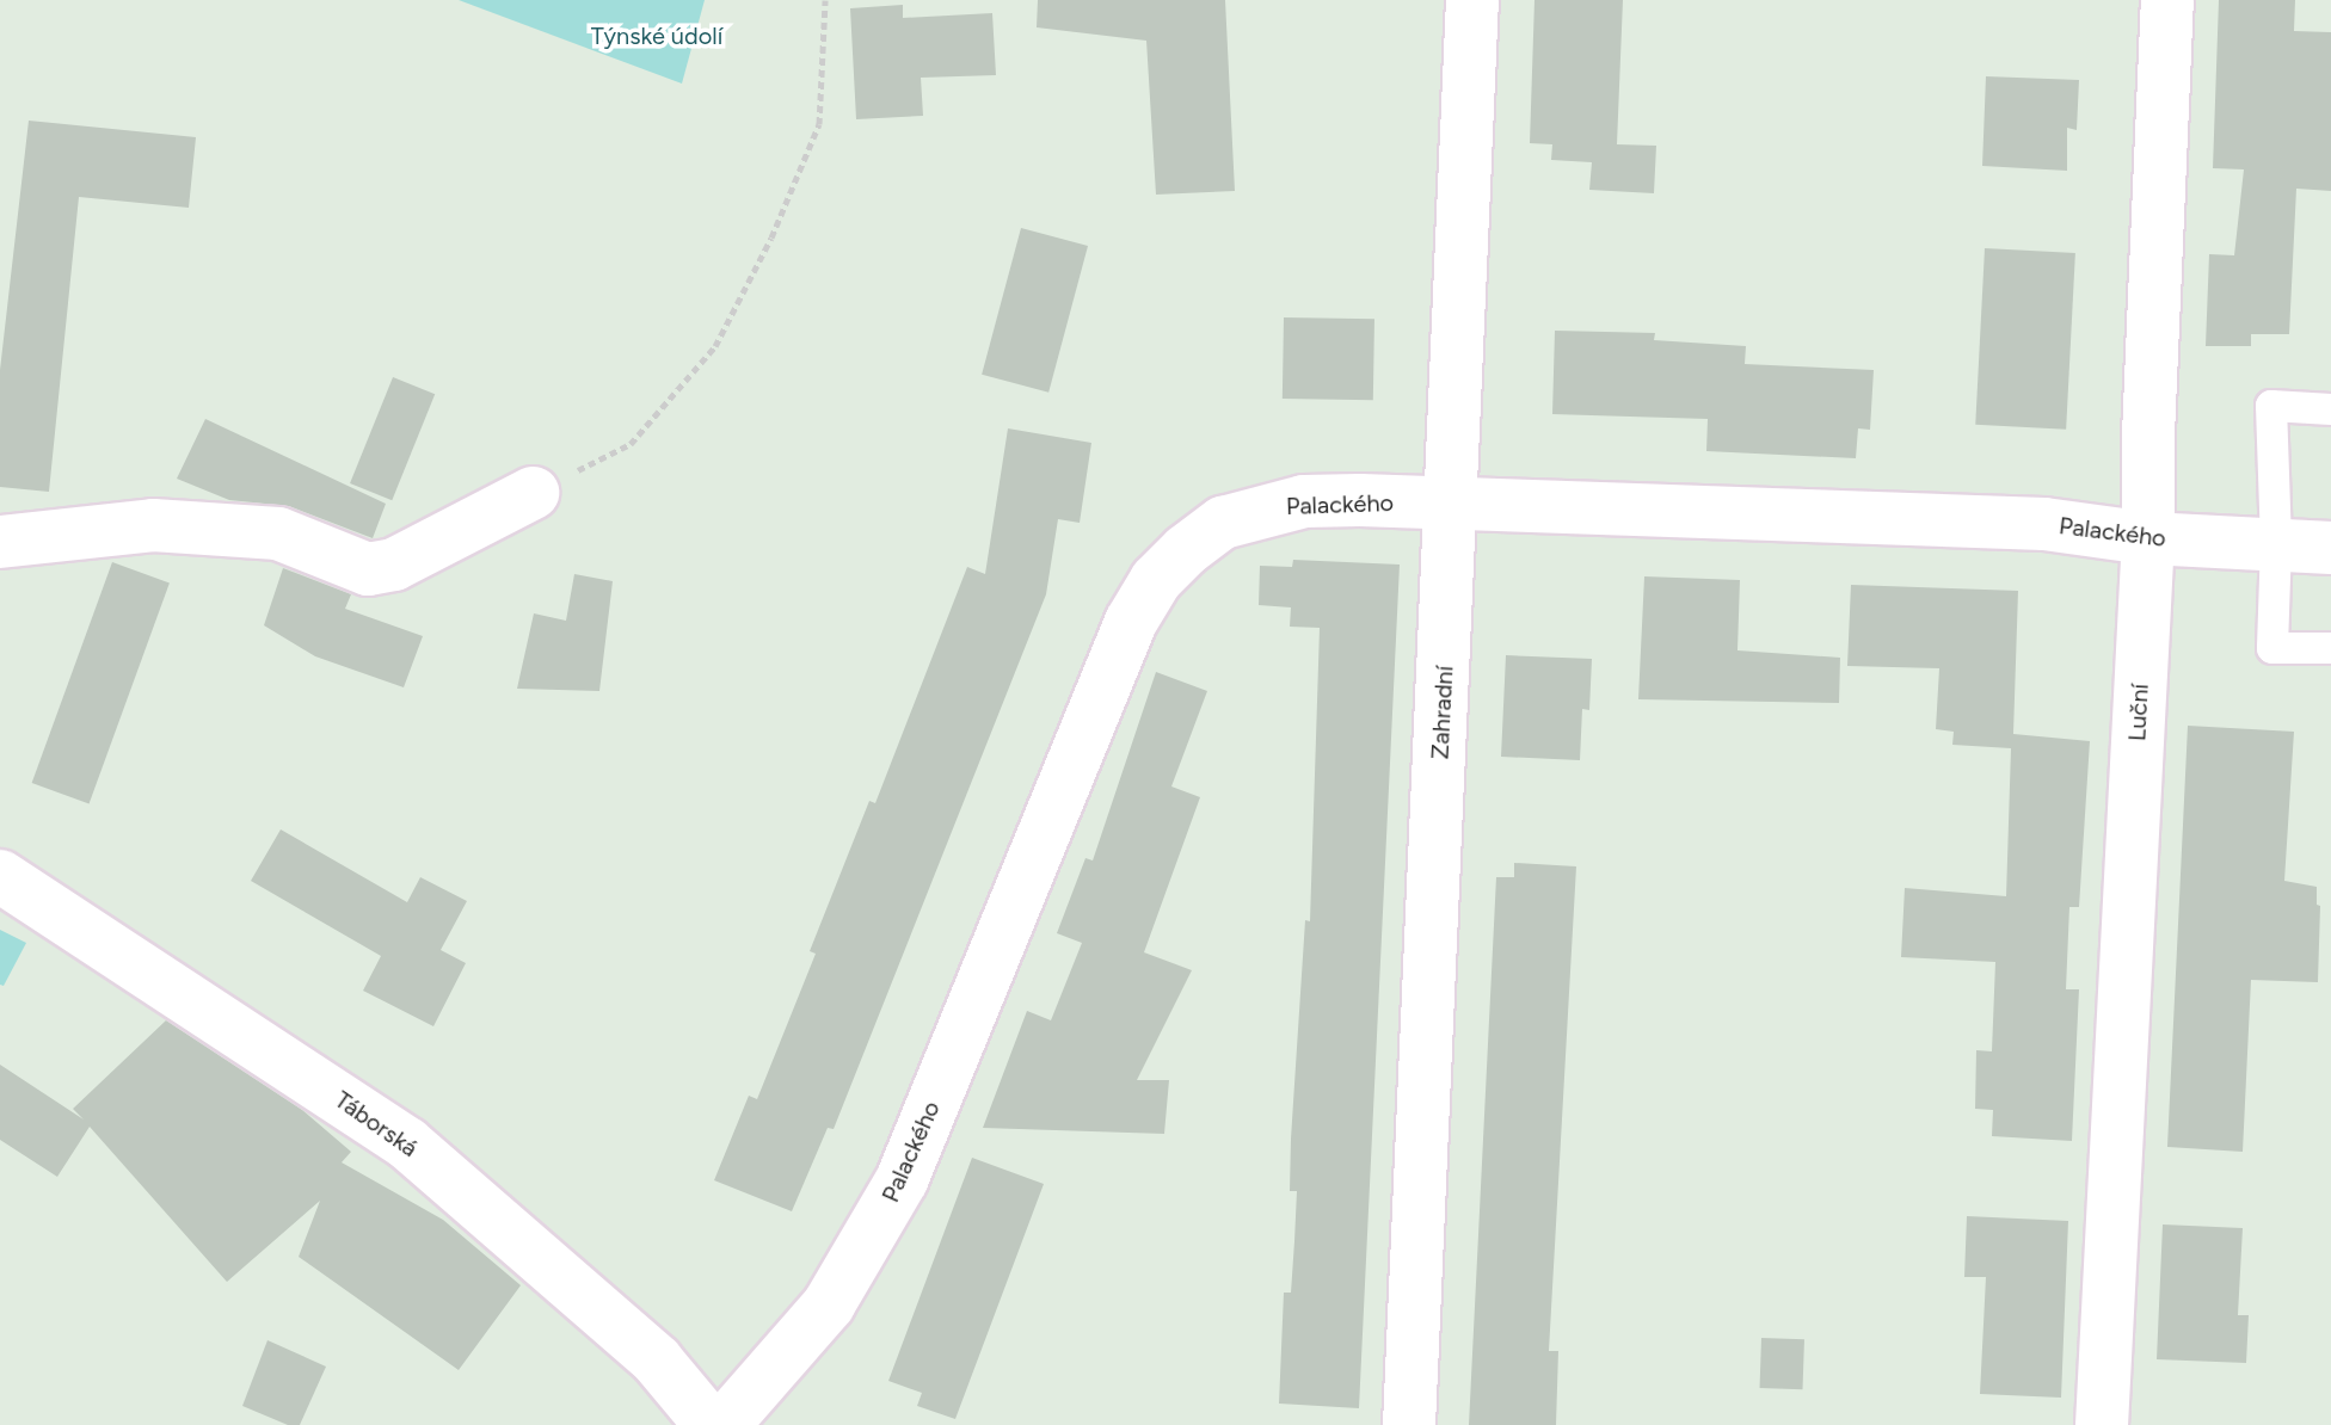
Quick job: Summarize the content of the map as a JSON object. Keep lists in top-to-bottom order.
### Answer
{
  "streets": {
    "street": [
      "Palackého",
      "Zahradní",
      "Luční",
      "Táborská"
    ]
  },
  "crossings": [
    ["Palackého", "Zahradní"],
    ["Palackého", "Luční"]
  ],
  "parks": ["Týnské údolí"]
}
